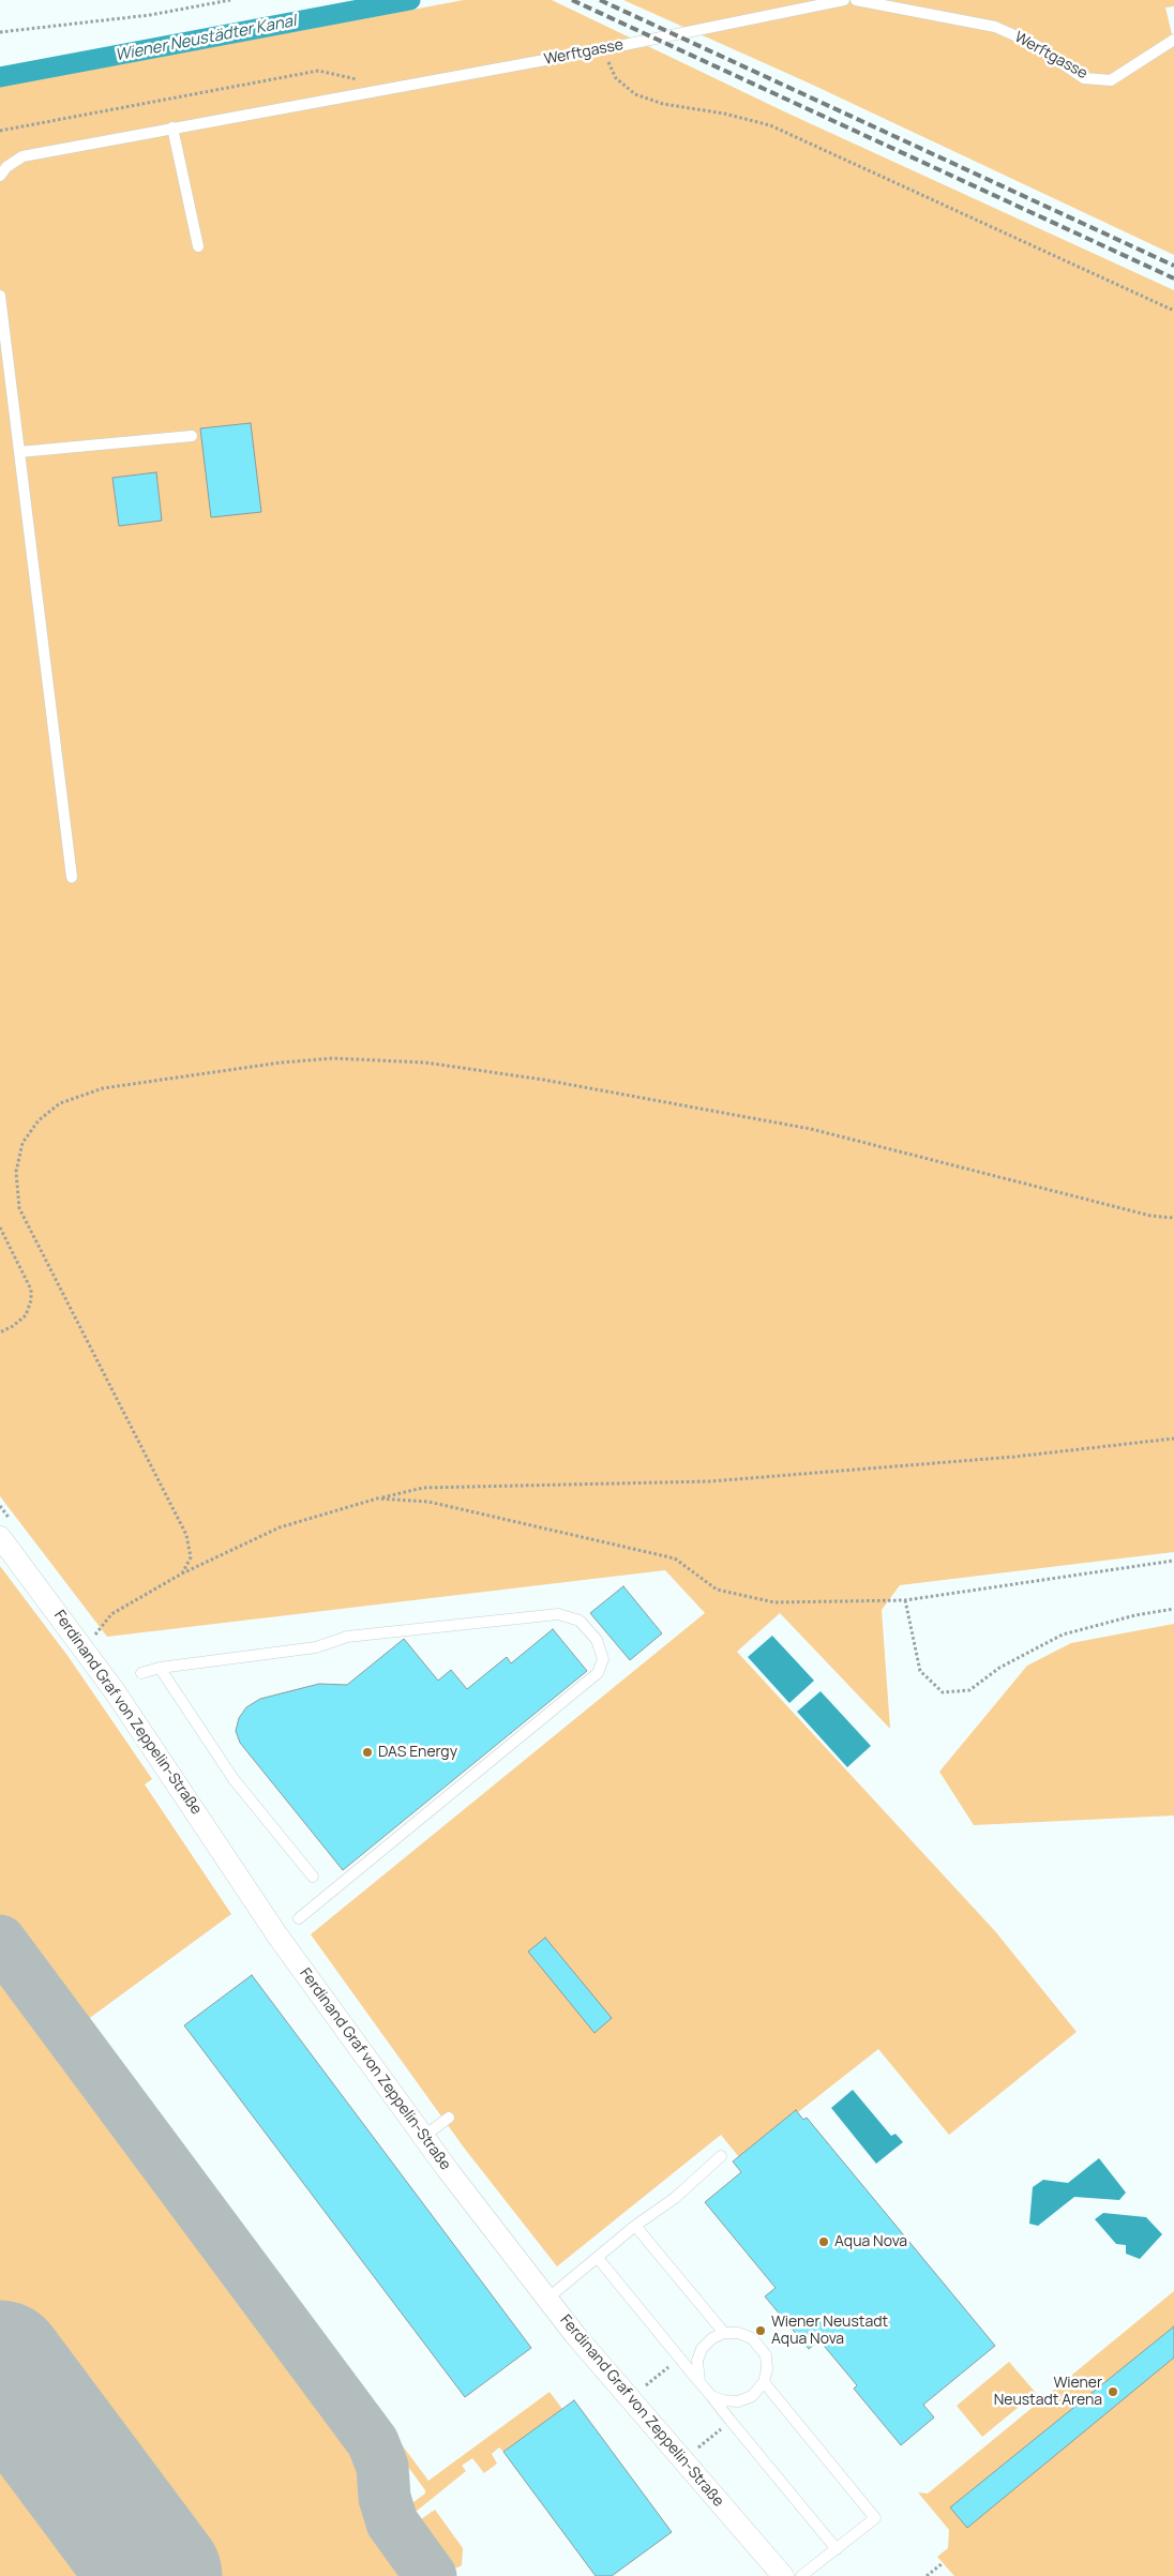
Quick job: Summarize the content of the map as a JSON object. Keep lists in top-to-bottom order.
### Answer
{
  "streets": {
    "street": ["Ferdinand Graf von Zeppelin-Straße"],
    "lane": ["Werftgasse"]
  },
  "water": ["Wiener Neustädter Kanal"],
  "places": [
    "DAS Energy",
    "Aqua Nova",
    "Wiener Neustadt Aqua Nova",
    "Wiener Neustadt Arena"
  ]
}
